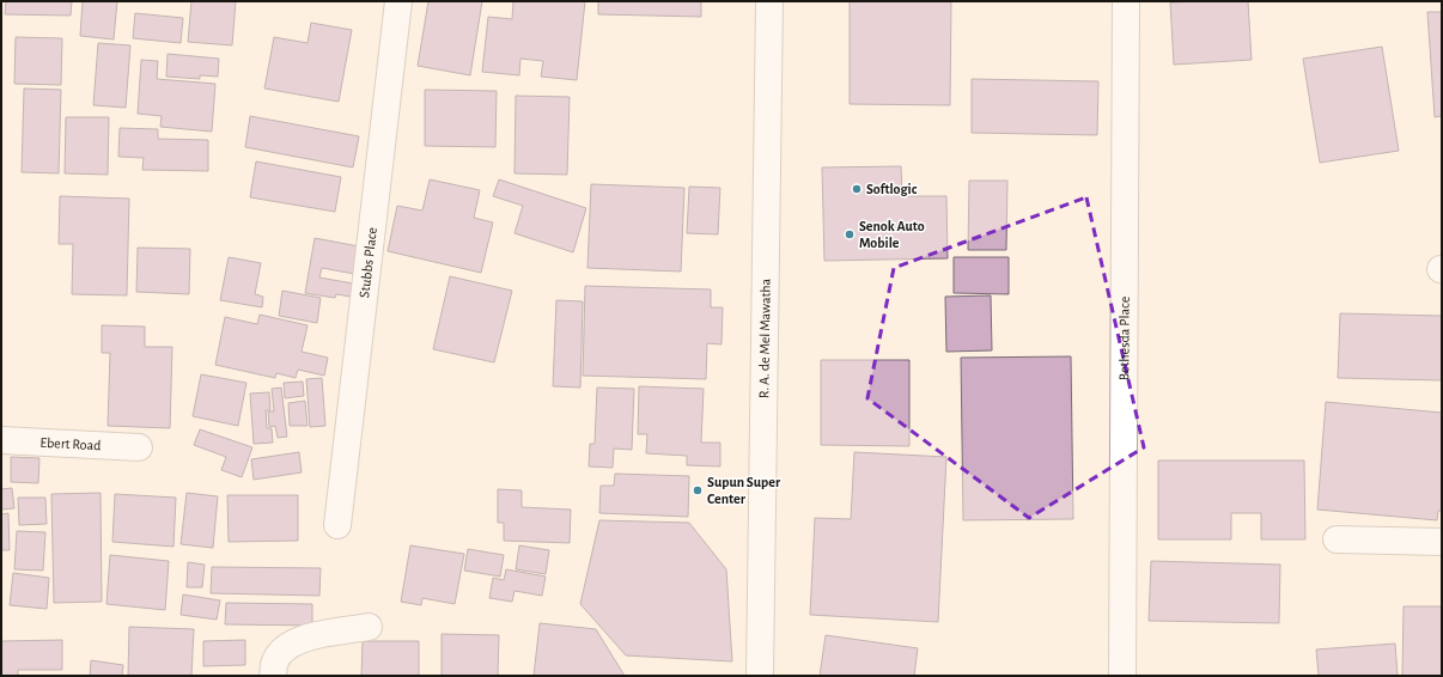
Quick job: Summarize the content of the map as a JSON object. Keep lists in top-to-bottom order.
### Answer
{
  "streets": {
    "main road": [
      "Stubbs Place",
      "R. A. de Mel Mawatha",
      "Bethesda Place",
      "Ebert Road"
    ]
  },
  "places": ["Softlogic", "Senok Auto Mobile", "Supun Super Center"]
}
